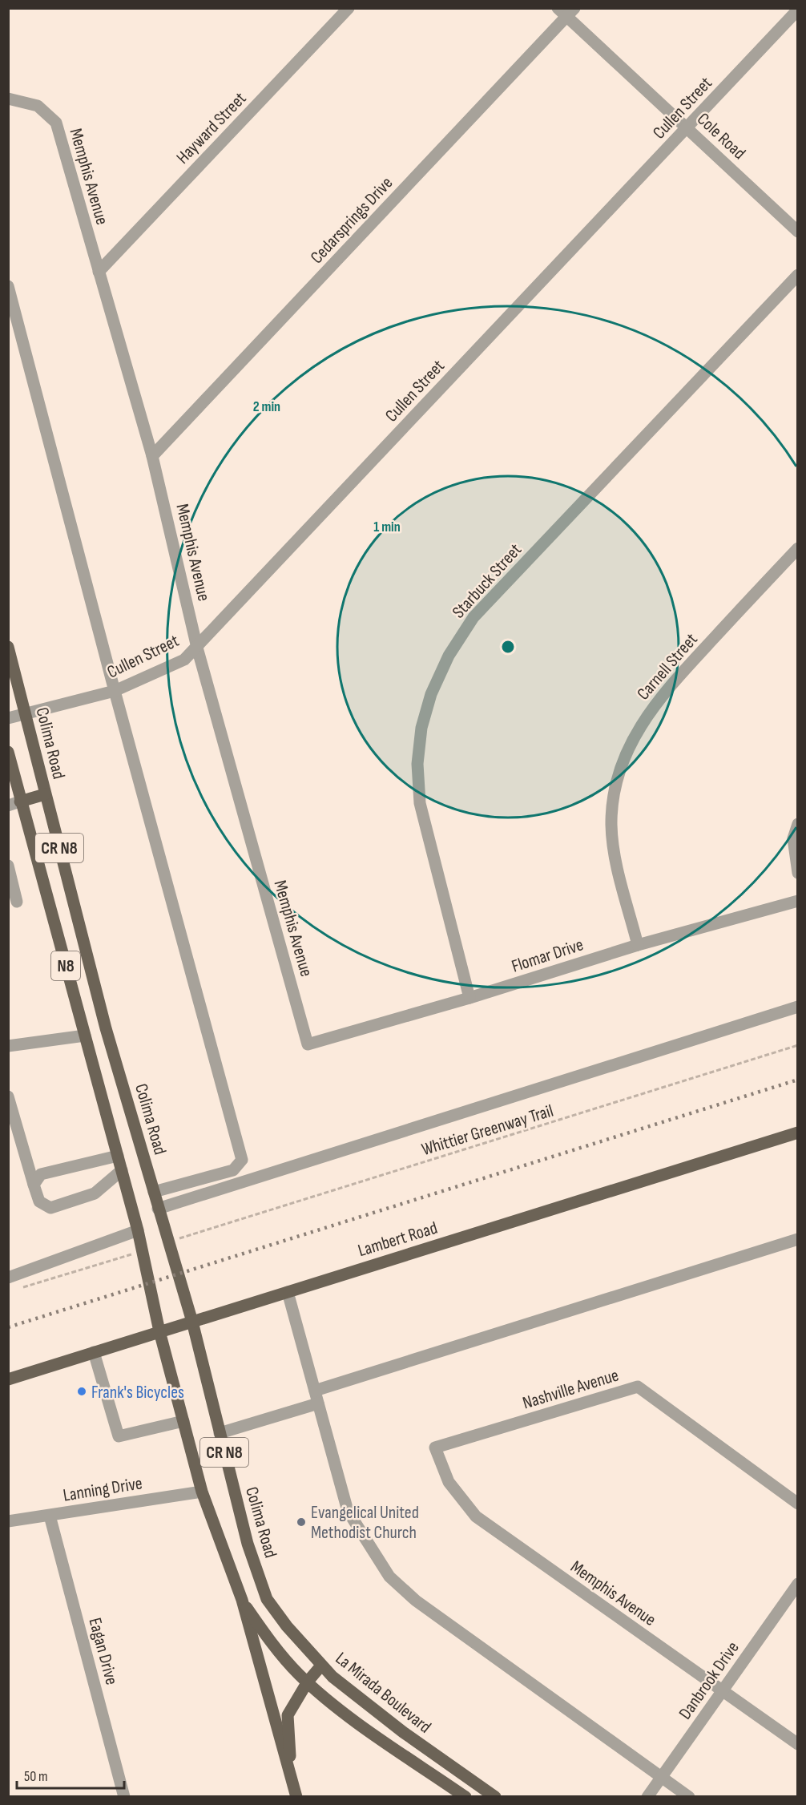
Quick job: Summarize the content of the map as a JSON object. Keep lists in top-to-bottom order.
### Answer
{
  "streets": {
    "main road": [
      "Colima Road",
      "CR N8",
      "N8",
      "Lambert Road",
      "La Mirada Boulevard"
    ],
    "street": [
      "Cullen Street",
      "Hayward Street",
      "Cole Road",
      "Memphis Avenue",
      "Cedarsprings Drive",
      "Starbuck Street",
      "Carnell Street",
      "Flomar Drive",
      "Nashville Avenue",
      "Lanning Drive",
      "Eagan Drive",
      "Danbrook Drive"
    ],
    "path": ["Whittier Greenway Trail"]
  },
  "crossings": [
    ["Cullen Street", "Cole Road"],
    ["Cullen Street", "Memphis Avenue"],
    ["Cullen Street", "Colima Road"],
    ["Hayward Street", "Memphis Avenue"],
    ["Cole Road", "Cedarsprings Drive"],
    ["Memphis Avenue", "Cedarsprings Drive"],
    ["Memphis Avenue", "Flomar Drive"],
    ["Memphis Avenue", "Nashville Avenue"],
    ["Memphis Avenue", "Danbrook Drive"],
    ["Starbuck Street", "Flomar Drive"],
    ["Carnell Street", "Flomar Drive"],
    ["Colima Road", "Lambert Road"],
    ["Colima Road", "La Mirada Boulevard"],
    ["CR N8", "N8"],
    ["CR N8", "Lambert Road"],
    ["CR N8", "Lanning Drive"],
    ["CR N8", "La Mirada Boulevard"],
    ["Lanning Drive", "Eagan Drive"]
  ],
  "places": ["Frank's Bicycles", "Evangelical United Methodist Church"],
  "scale_bar": "50 m",
  "rings": ["2 min", "1 min"]
}
